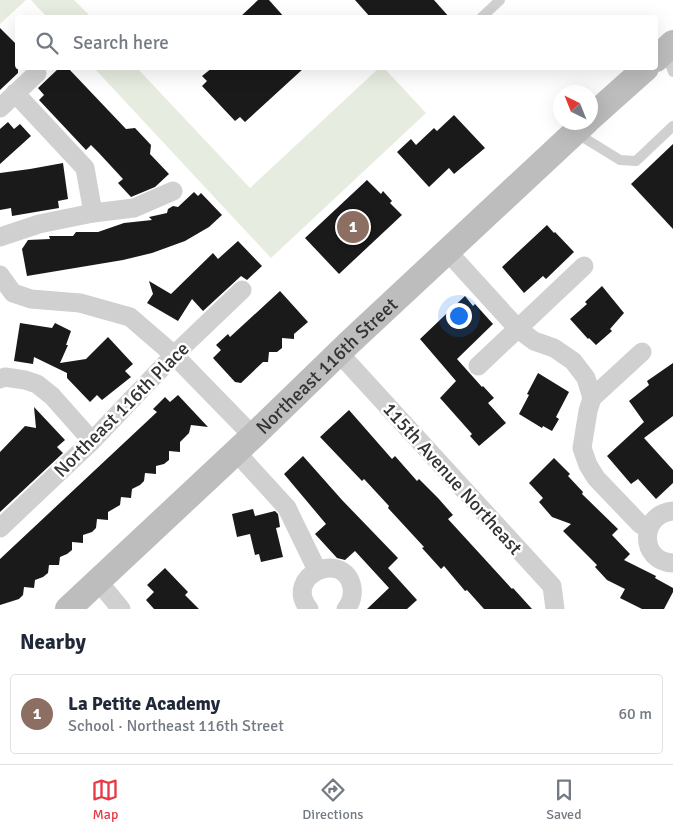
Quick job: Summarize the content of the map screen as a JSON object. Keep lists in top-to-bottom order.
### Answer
{
  "streets": {
    "street": ["Northeast 116th Street", "Northeast 116th Place", "115th Avenue Northeast"]
  },
  "crossings": [
    ["Northeast 116th Street", "115th Avenue Northeast"]
  ],
  "north": "top left",
  "page": {
    "search": "Search here",
    "pins": "1",
    "heading": "Nearby",
    "list": [
      {
        "mark": "1",
        "name": "La Petite Academy",
        "note": "School · Northeast 116th Street",
        "value": "60 m"
      }
    ],
    "nav": ["Map", "Directions", "Saved"]
  }
}
